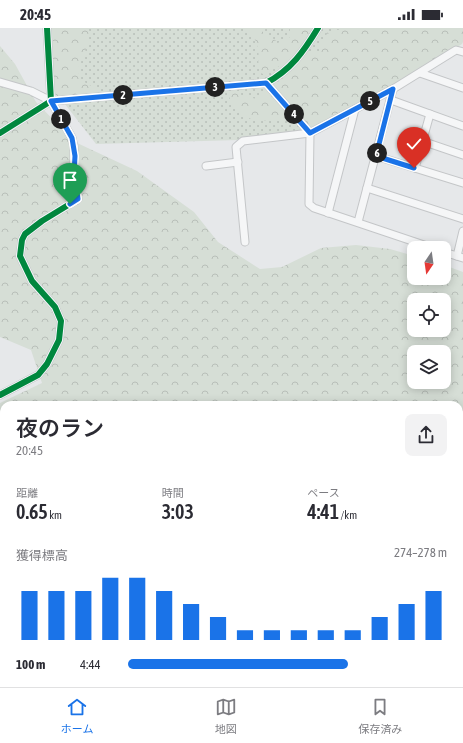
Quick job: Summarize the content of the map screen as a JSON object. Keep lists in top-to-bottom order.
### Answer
{
  "north": "bottom",
  "page": {
    "status": "20:45",
    "pins": [
      "3",
      "2",
      "5",
      "4",
      "1",
      "6"
    ],
    "heading": ["夜のラン", "20:45"],
    "stats": [
      ["距離", "0.65 km"],
      ["時間", "3:03"],
      ["ペース", "4:41 /km"]
    ],
    "chart": ["獲得標高", "274–278 m"],
    "list": [
      {
        "name": "100 m",
        "note": "4:44"
      }
    ],
    "tabs": ["ホーム", "地図", "保存済み"]
  }
}
